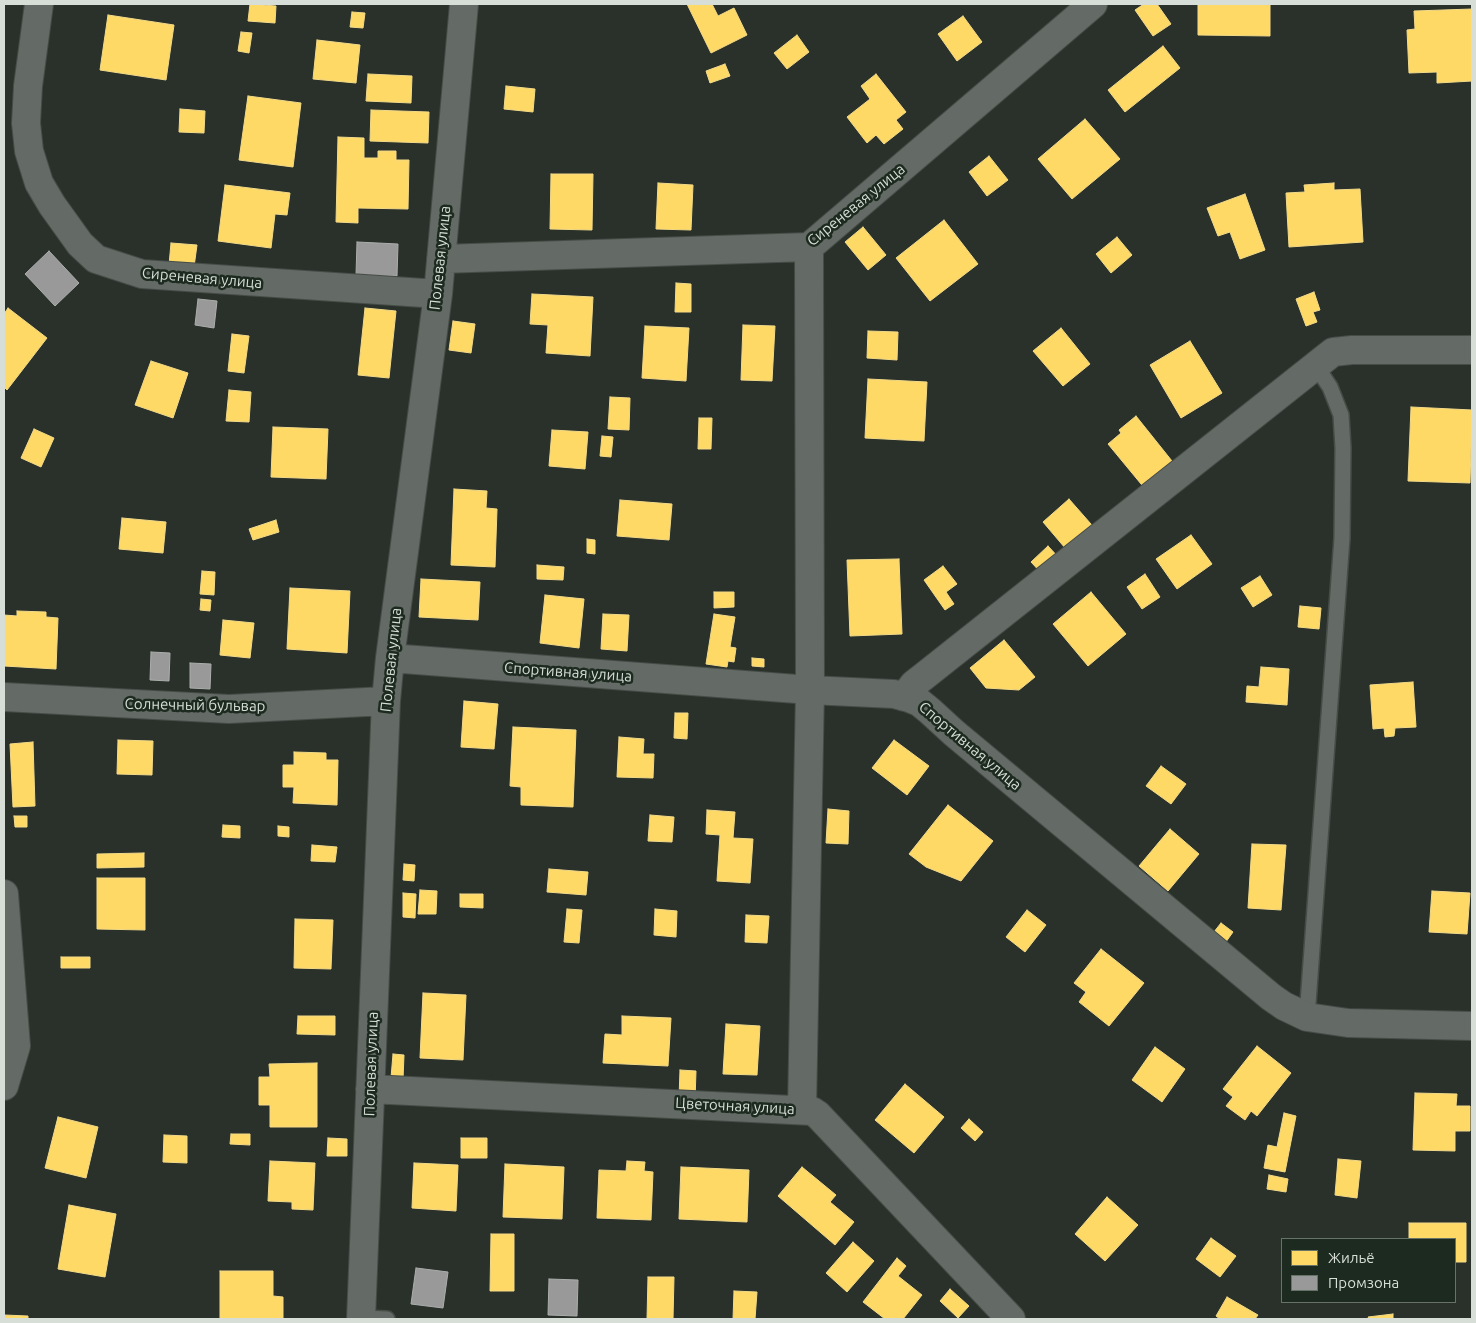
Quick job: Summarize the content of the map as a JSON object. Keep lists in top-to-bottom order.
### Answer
{
  "streets": {
    "street": [
      "Сиреневая улица",
      "Полевая улица",
      "Спортивная улица",
      "Солнечный бульвар",
      "Цветочная улица"
    ]
  },
  "crossings": [
    ["Сиреневая улица", "Полевая улица"],
    ["Полевая улица", "Спортивная улица"],
    ["Полевая улица", "Солнечный бульвар"],
    ["Полевая улица", "Цветочная улица"]
  ],
  "legend": ["Жильё", "Промзона"]
}
